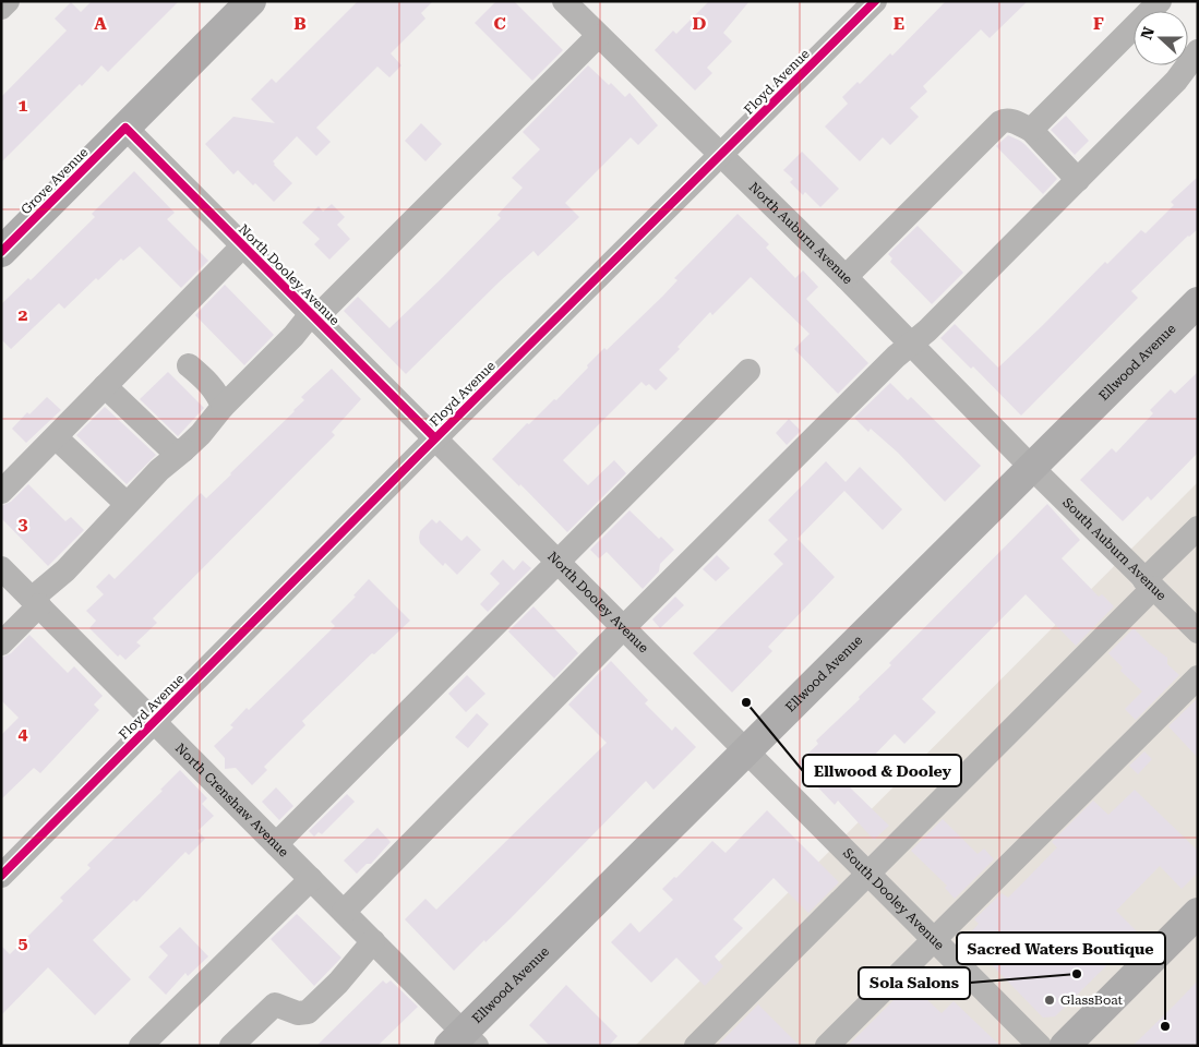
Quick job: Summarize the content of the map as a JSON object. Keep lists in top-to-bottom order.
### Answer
{
  "streets": {
    "main road": ["Grove Avenue", "Ellwood Avenue"],
    "street": [
      "Floyd Avenue",
      "North Auburn Avenue",
      "North Dooley Avenue",
      "South Auburn Avenue",
      "North Crenshaw Avenue",
      "South Dooley Avenue"
    ]
  },
  "crossings": [
    ["Floyd Avenue", "North Auburn Avenue"],
    ["Floyd Avenue", "North Dooley Avenue"],
    ["Floyd Avenue", "North Crenshaw Avenue"],
    ["Grove Avenue", "North Dooley Avenue"],
    ["North Auburn Avenue", "Ellwood Avenue"],
    ["North Auburn Avenue", "South Auburn Avenue"],
    ["North Dooley Avenue", "Ellwood Avenue"],
    ["North Dooley Avenue", "South Dooley Avenue"],
    ["Ellwood Avenue", "South Auburn Avenue"],
    ["Ellwood Avenue", "North Crenshaw Avenue"],
    ["Ellwood Avenue", "South Dooley Avenue"]
  ],
  "places": [
    "Ellwood & Dooley",
    "Sola Salons",
    "GlassBoat",
    "Sacred Waters Boutique"
  ],
  "north": "left",
  "grid": {
    "columns": [
      "A",
      "B",
      "C",
      "D",
      "E",
      "F"
    ],
    "rows": [
      "1",
      "2",
      "3",
      "4",
      "5"
    ]
  }
}
